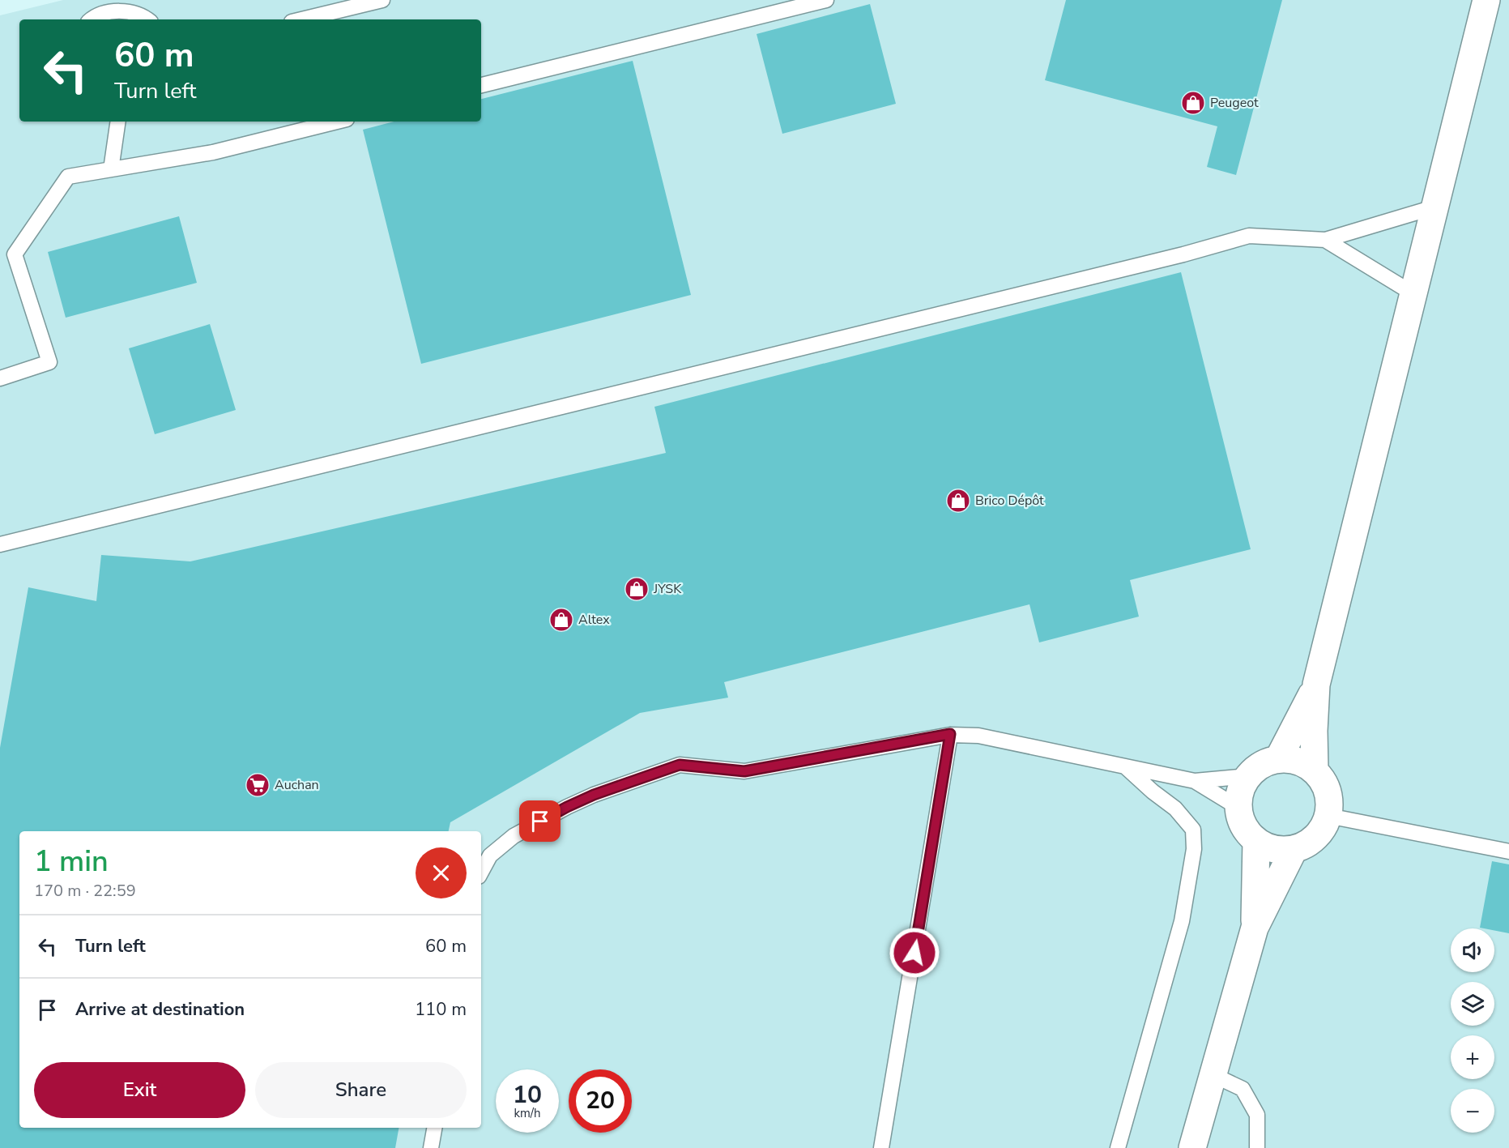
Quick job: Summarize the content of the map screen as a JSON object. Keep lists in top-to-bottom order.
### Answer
{
  "places": {
    "shop": [
      "Peugeot",
      "Brico Dépôt",
      "JYSK",
      "Altex"
    ],
    "supermarket": ["Auchan"]
  },
  "page": {
    "turn": ["60 m", "Turn left"],
    "heading": ["1 min", "170 m · 22:59"],
    "list": [
      {
        "name": "Turn left",
        "value": "60 m"
      },
      {
        "name": "Arrive at destination",
        "value": "110 m"
      }
    ],
    "map_buttons": ["+", "−"],
    "buttons": ["Exit", "Share"],
    "speed": "10 km/h",
    "limit": "20"
  }
}
